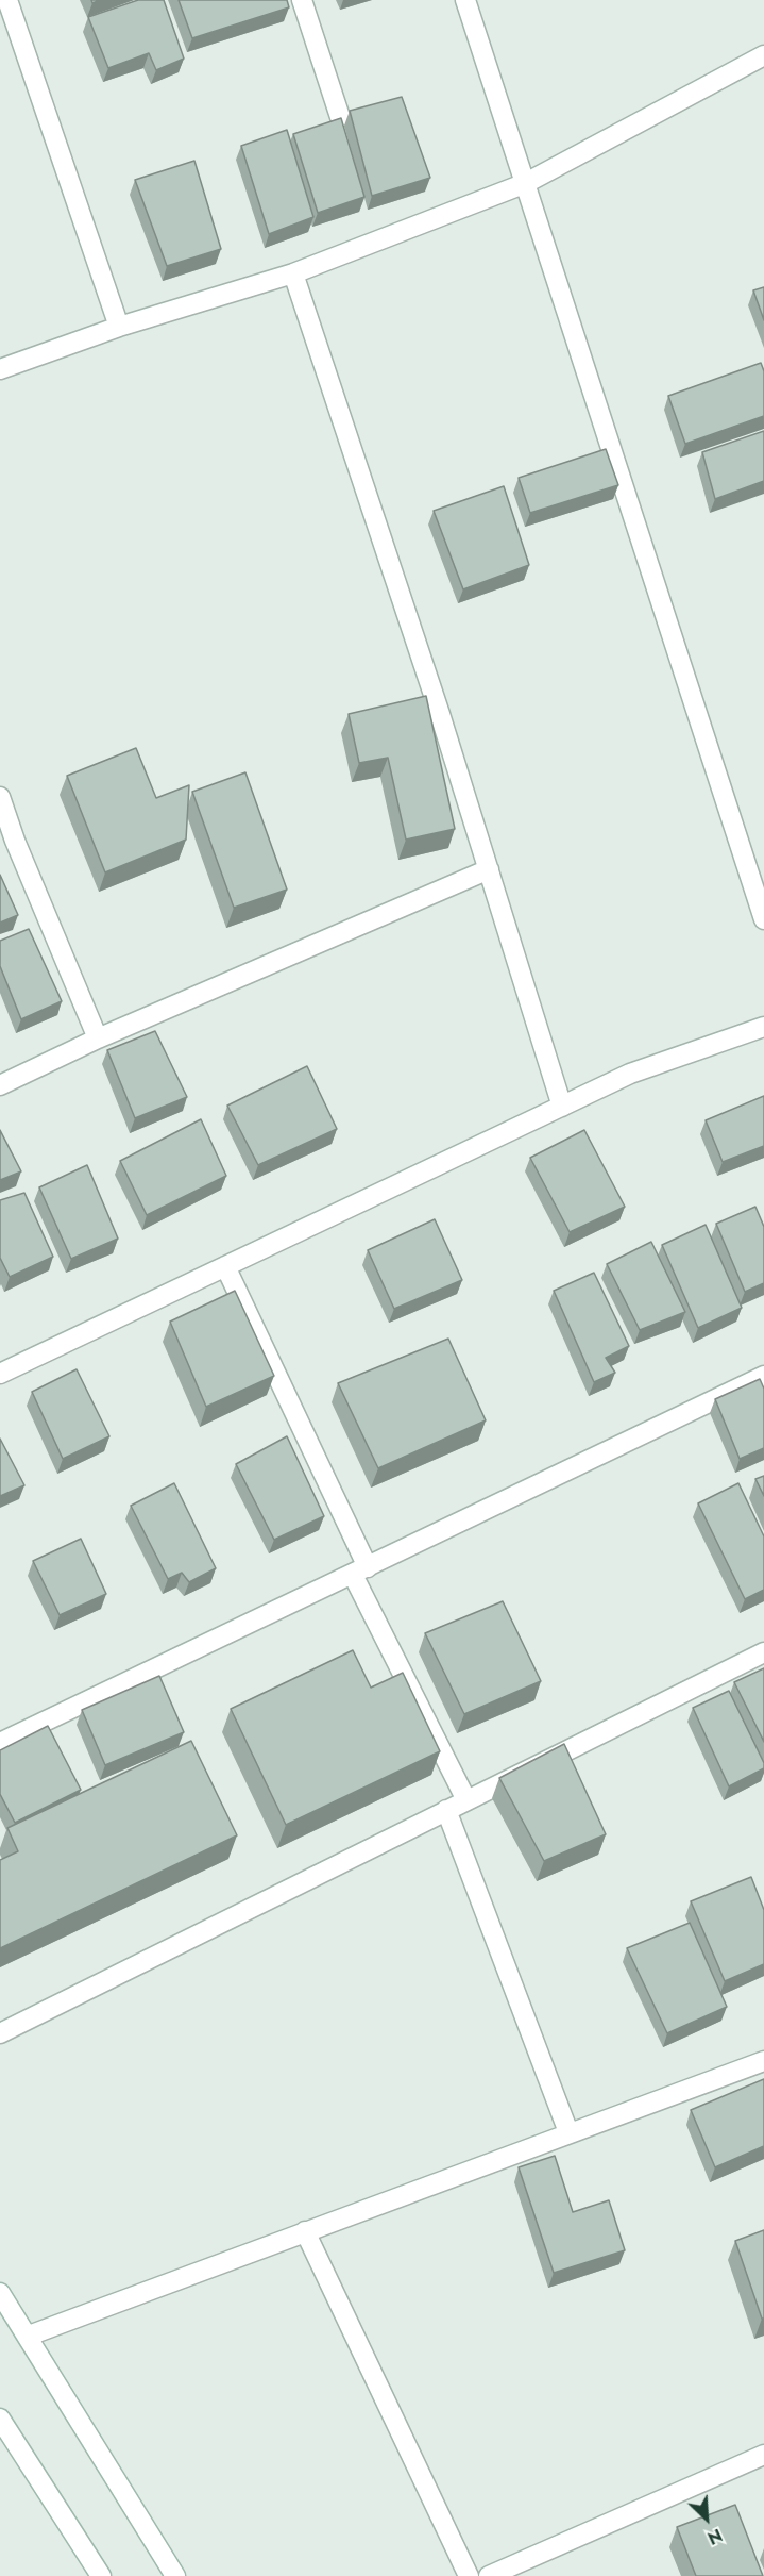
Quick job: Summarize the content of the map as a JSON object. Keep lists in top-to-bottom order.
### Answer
{
  "north": "bottom right"
}
